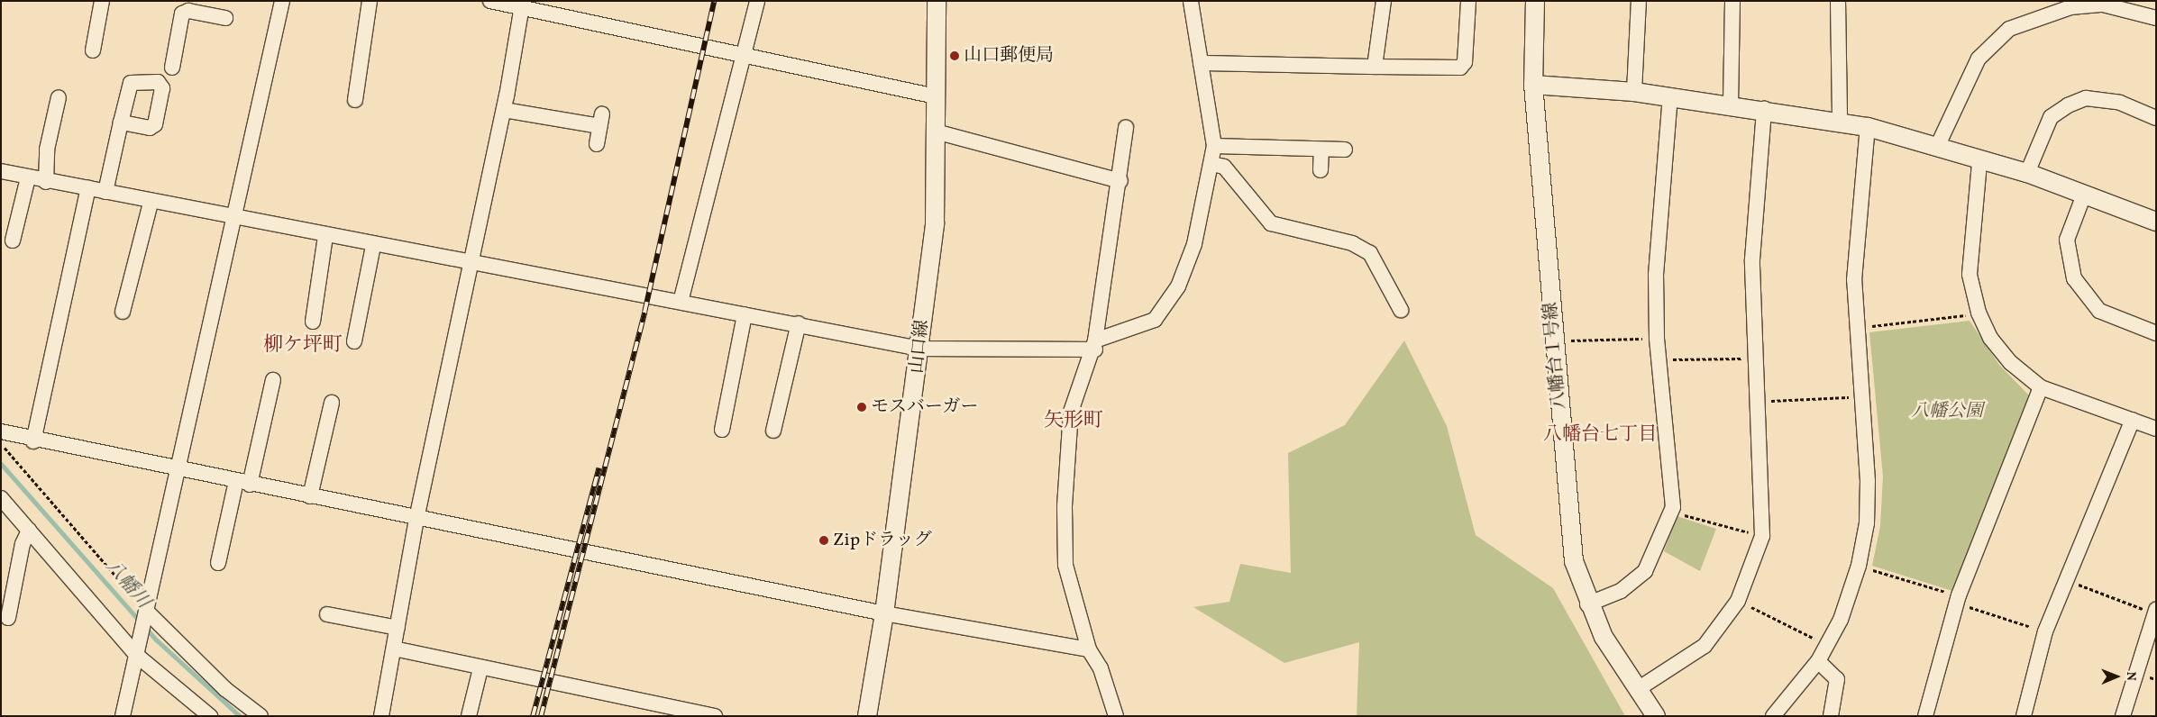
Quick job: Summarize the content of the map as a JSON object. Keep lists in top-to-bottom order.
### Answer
{
  "streets": {
    "street": ["山口線", "八幡台１号線"]
  },
  "districts": ["柳ケ坪町", "矢形町", "八幡台七丁目"],
  "water": ["八幡川"],
  "parks": ["八幡公園"],
  "places": ["山口郵便局", "モスバーガー", "Zipドラッグ"],
  "north": "right"
}
